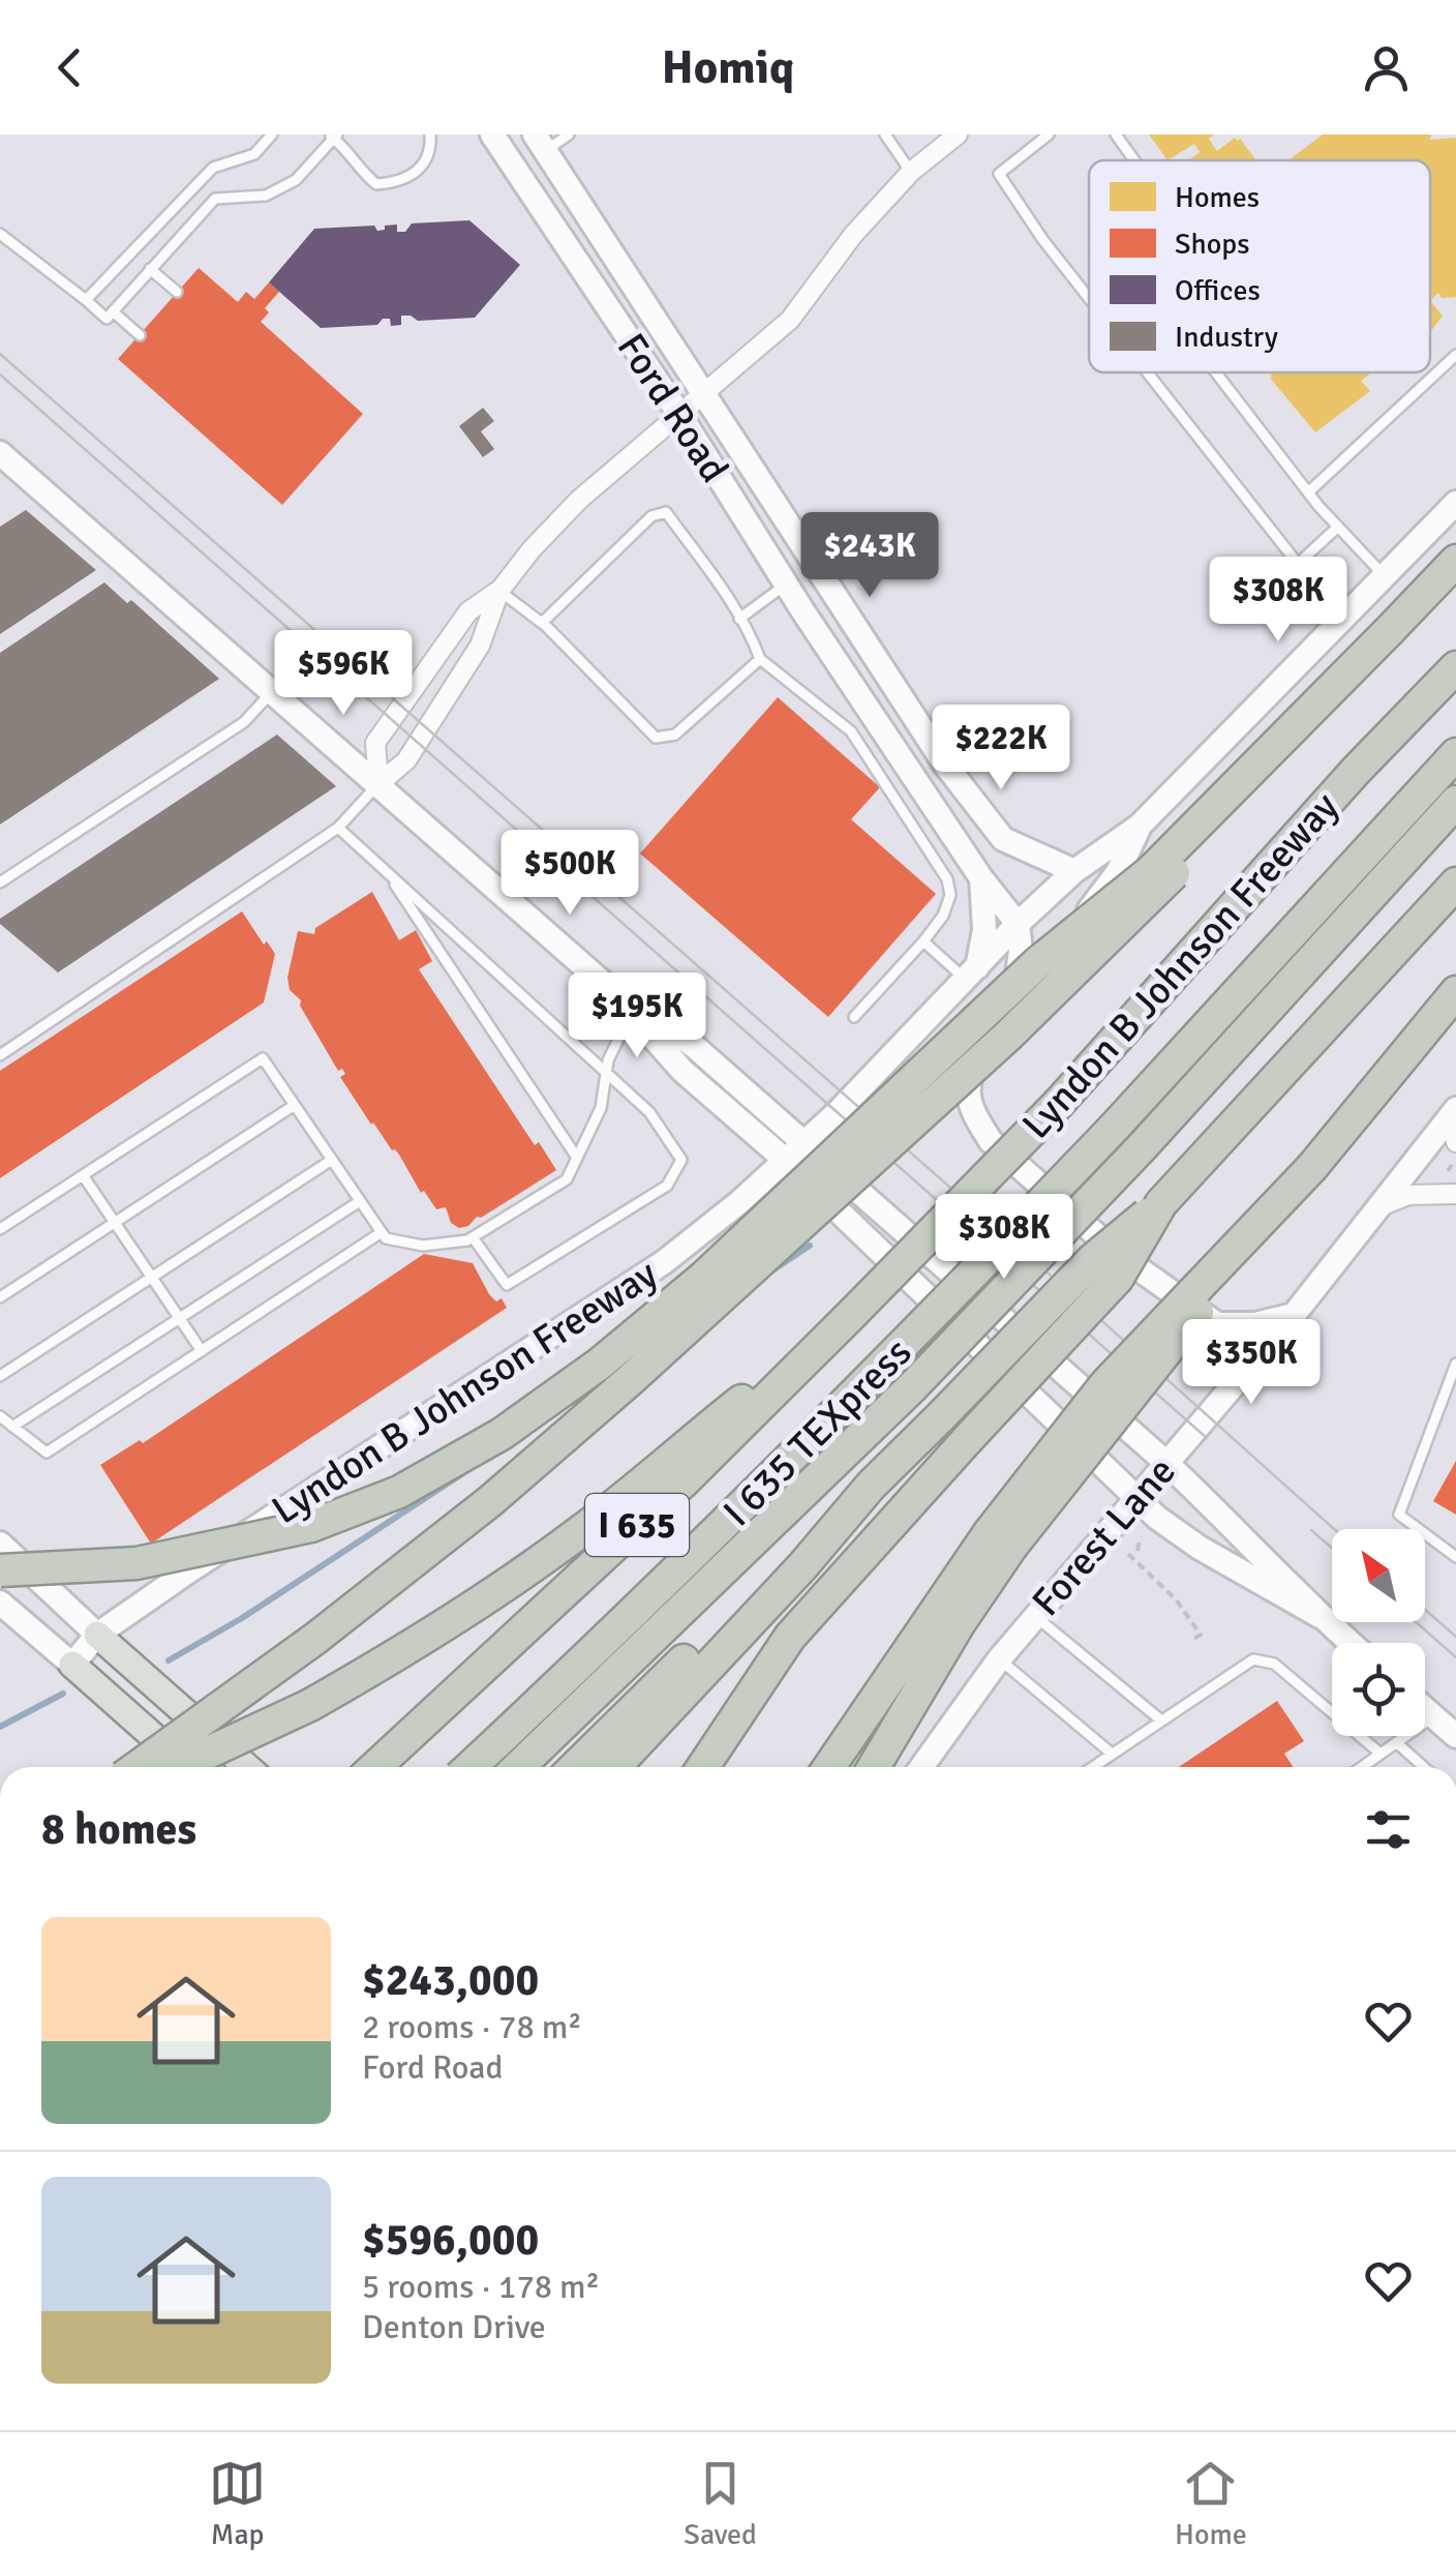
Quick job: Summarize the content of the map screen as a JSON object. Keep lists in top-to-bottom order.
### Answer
{
  "streets": {
    "highway": ["Lyndon B Johnson Freeway", "I 635 TEXpress", "I 635"],
    "street": ["Ford Road", "Forest Lane"]
  },
  "crossings": [
    ["Ford Road", "Lyndon B Johnson Freeway"]
  ],
  "legend": [
    "Homes",
    "Shops",
    "Offices",
    "Industry"
  ],
  "north": "top left",
  "page": {
    "header": "Homiq",
    "price": [
      "$243K",
      "$308K",
      "$596K",
      "$222K",
      "$500K",
      "$195K",
      "$308K",
      "$350K"
    ],
    "heading": "8 homes",
    "list": [
      {
        "name": "$243,000",
        "note": "2 rooms · 78 m² · Ford Road"
      },
      {
        "name": "$596,000",
        "note": "5 rooms · 178 m² · Denton Drive"
      }
    ],
    "tabs": ["Map", "Saved", "Home"]
  }
}
